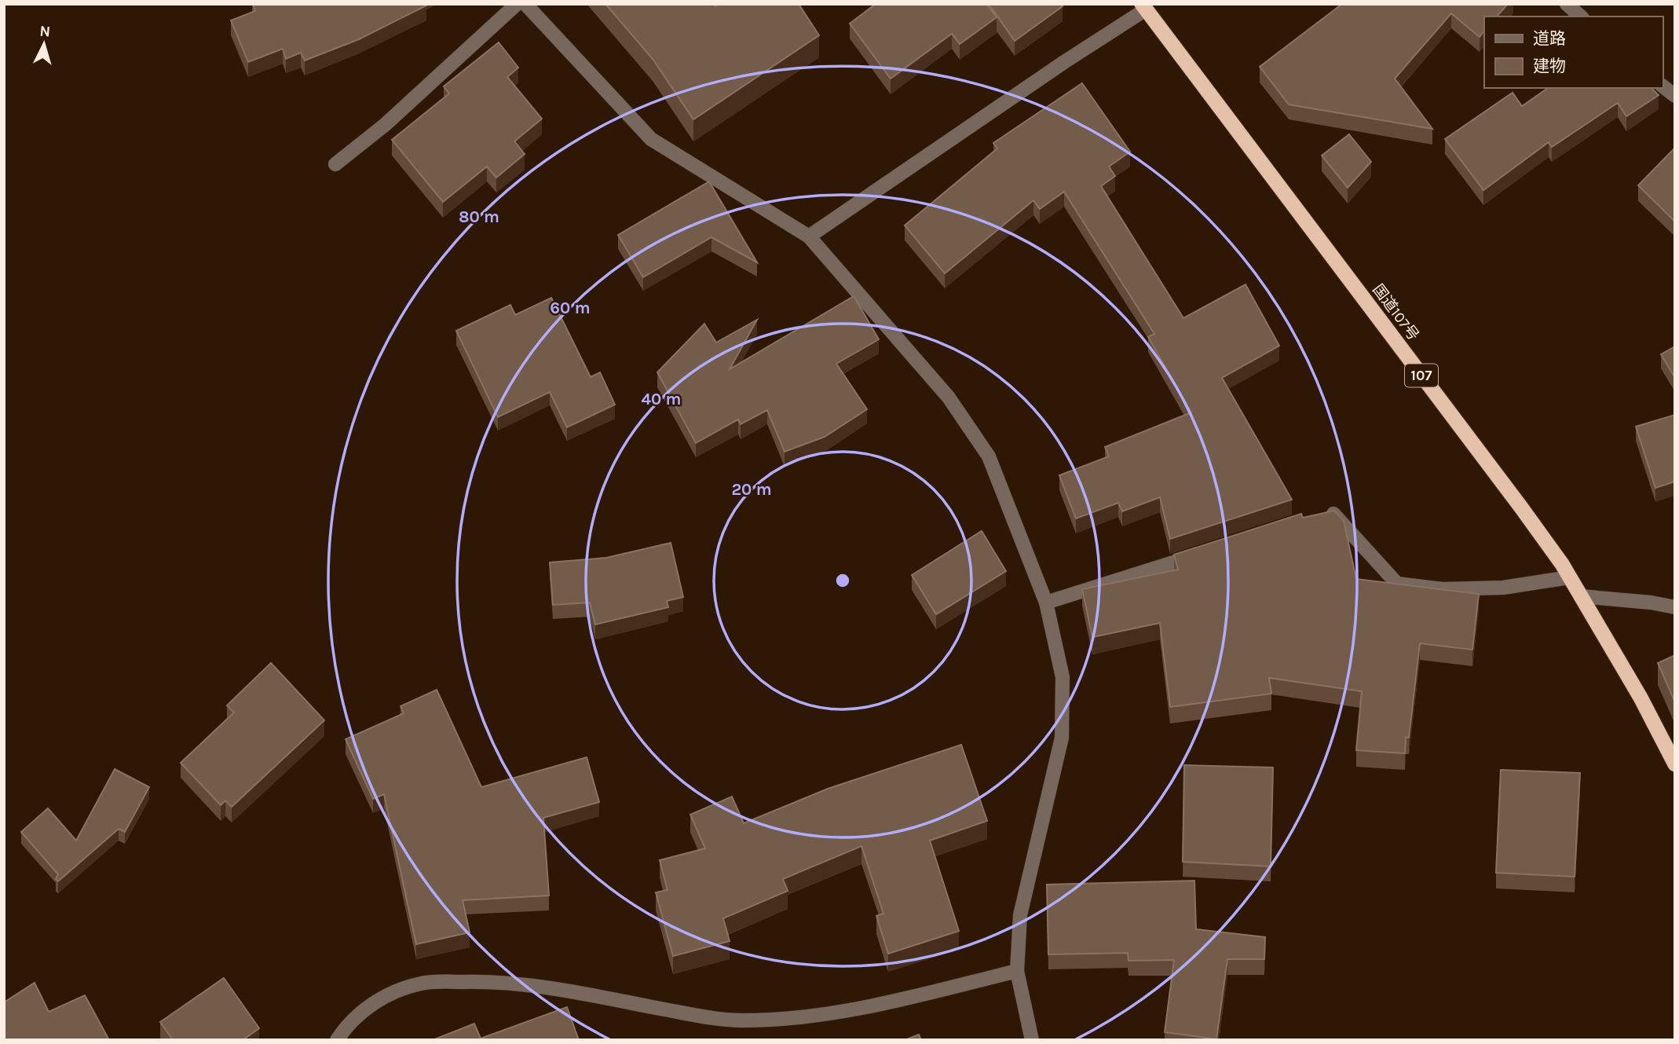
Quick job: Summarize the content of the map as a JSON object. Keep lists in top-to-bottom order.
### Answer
{
  "streets": {
    "highway": ["国道107号", "107"]
  },
  "legend": ["道路", "建物"],
  "north": "top",
  "rings": [
    "80 m",
    "60 m",
    "40 m",
    "20 m"
  ]
}
